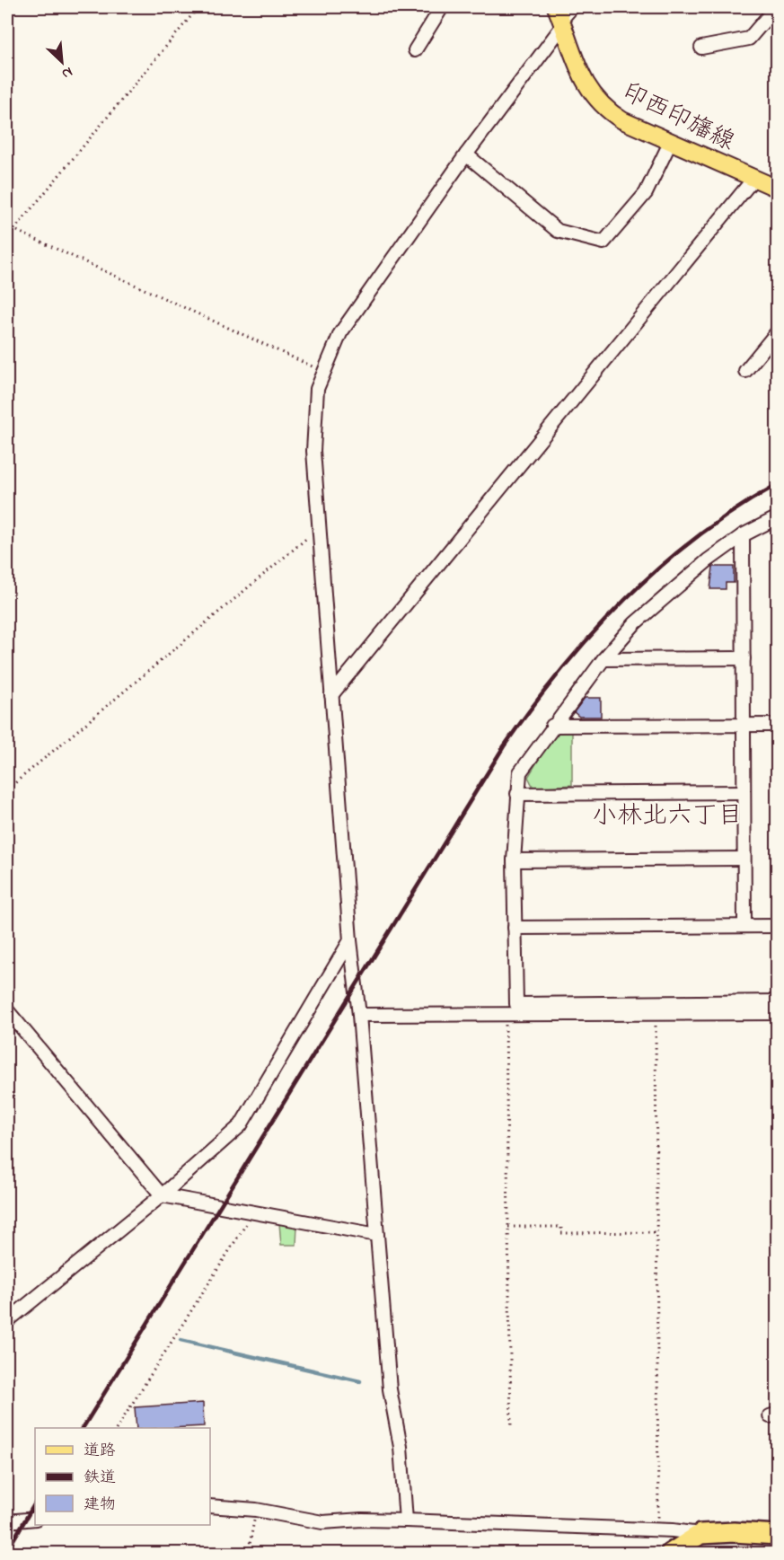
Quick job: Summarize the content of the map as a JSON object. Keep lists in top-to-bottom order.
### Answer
{
  "streets": {
    "main road": ["印西印旛線"]
  },
  "districts": ["小林北六丁目"],
  "legend": ["道路", "鉄道", "建物"],
  "north": "bottom right"
}
